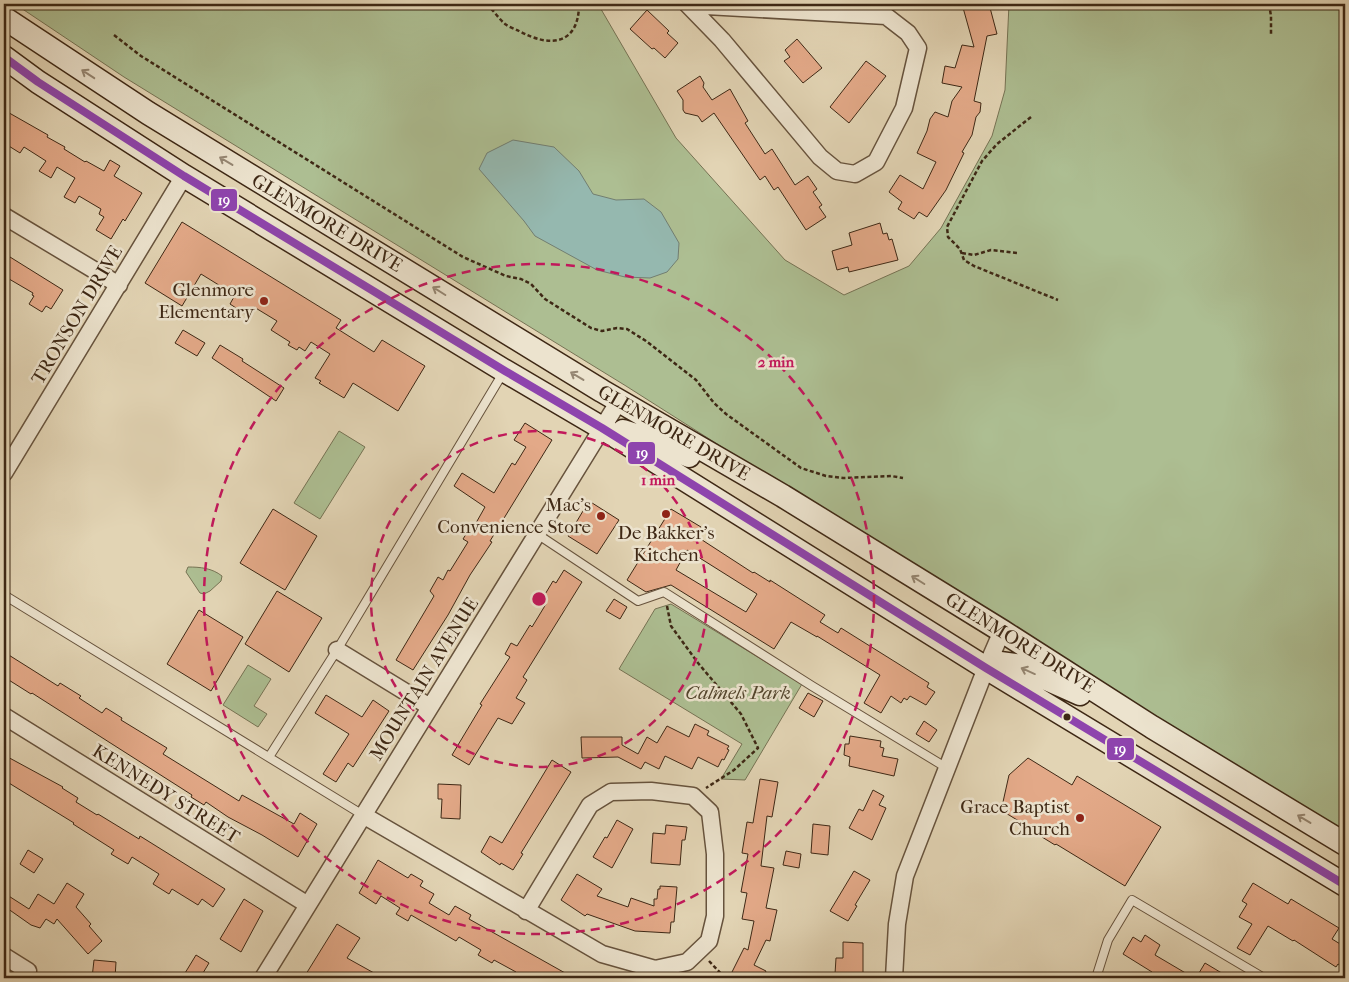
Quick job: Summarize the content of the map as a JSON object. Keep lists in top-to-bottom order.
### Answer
{
  "streets": {
    "main road": ["GLENMORE DRIVE"],
    "street": ["TRONSON DRIVE", "MOUNTAIN AVENUE", "KENNEDY STREET"]
  },
  "crossings": [
    ["GLENMORE DRIVE", "TRONSON DRIVE"],
    ["GLENMORE DRIVE", "MOUNTAIN AVENUE"],
    ["MOUNTAIN AVENUE", "KENNEDY STREET"]
  ],
  "parks": ["Calmels Park"],
  "places": [
    "Glenmore Elementary",
    "De Bakker's Kitchen",
    "Mac's Convenience Store",
    "Grace Baptist Church"
  ],
  "lines": ["transit line 19"],
  "rings": ["2 min", "1 min"]
}
